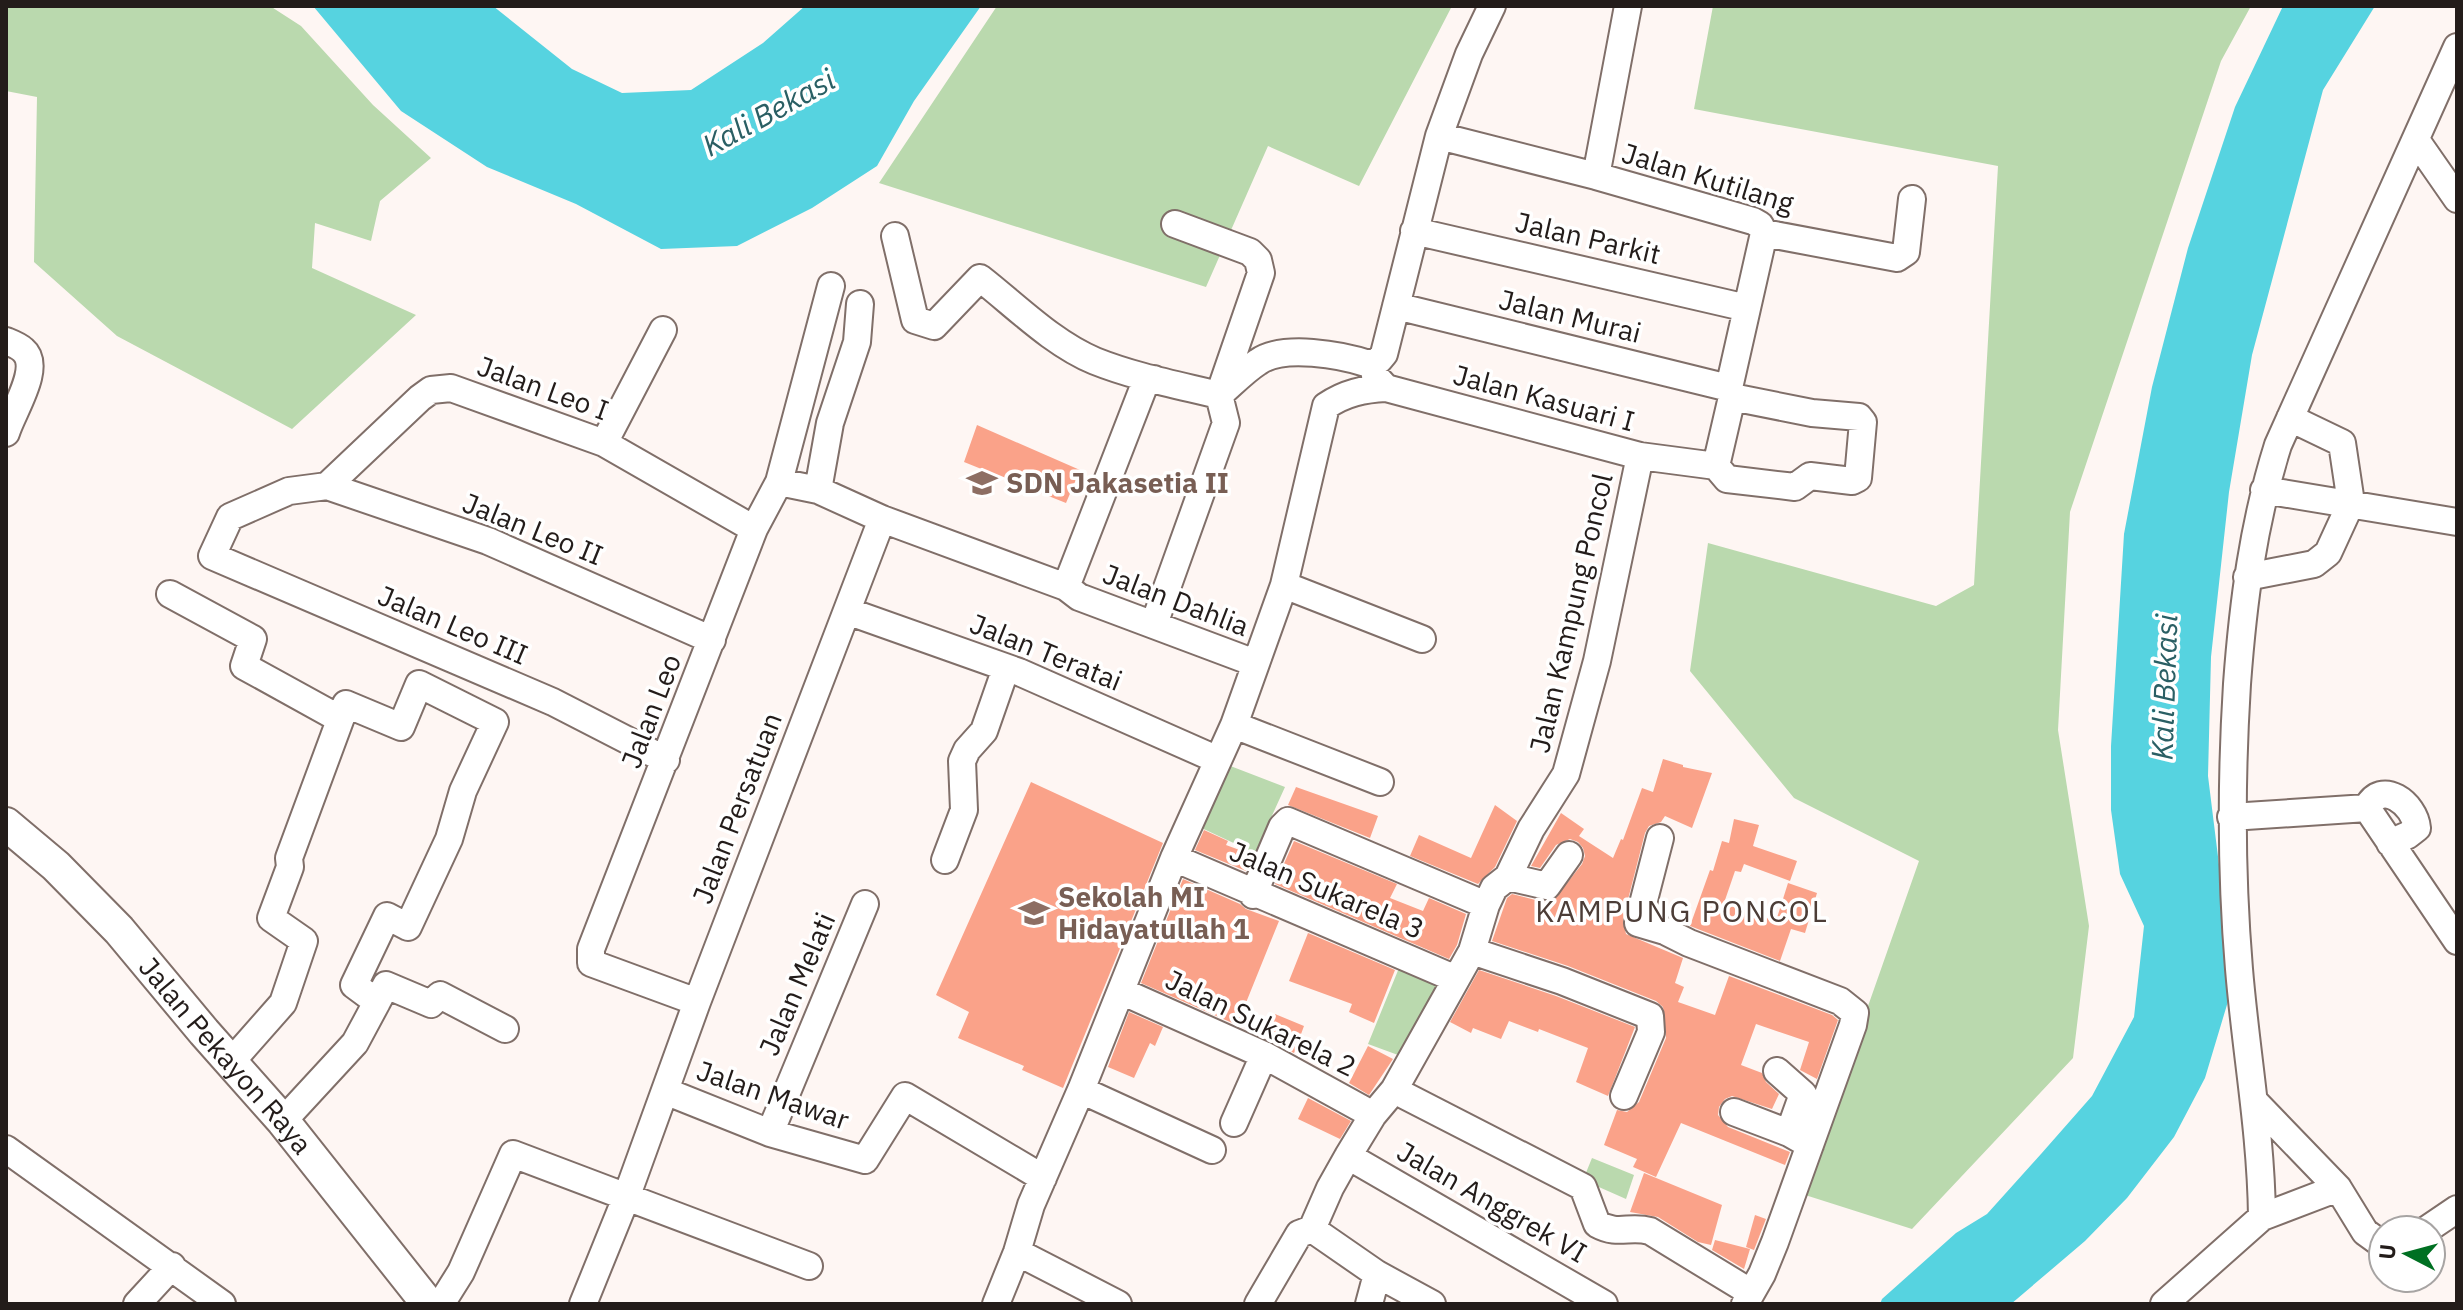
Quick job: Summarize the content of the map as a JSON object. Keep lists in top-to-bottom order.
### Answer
{
  "streets": {
    "main road": ["Jalan Pekayon Raya"],
    "street": [
      "Jalan Kutilang",
      "Jalan Parkit",
      "Jalan Murai",
      "Jalan Leo I",
      "Jalan Kasuari I",
      "Jalan Leo II",
      "Jalan Dahlia",
      "Jalan Kampung Poncol",
      "Jalan Leo III",
      "Jalan Teratai",
      "Jalan Leo",
      "Jalan Persatuan",
      "Jalan Sukarela 3",
      "Jalan Melati",
      "Jalan Sukarela 2",
      "Jalan Mawar",
      "Jalan Anggrek VI"
    ]
  },
  "crossings": [
    ["Jalan Murai", "Jalan Kasuari I"],
    ["Jalan Leo I", "Jalan Leo II"],
    ["Jalan Leo I", "Jalan Leo III"],
    ["Jalan Leo I", "Jalan Leo"],
    ["Jalan Kasuari I", "Jalan Kampung Poncol"],
    ["Jalan Leo II", "Jalan Leo III"],
    ["Jalan Leo II", "Jalan Leo"],
    ["Jalan Kampung Poncol", "Jalan Sukarela 3"],
    ["Jalan Kampung Poncol", "Jalan Sukarela 2"],
    ["Jalan Kampung Poncol", "Jalan Anggrek VI"],
    ["Jalan Leo III", "Jalan Leo"],
    ["Jalan Teratai", "Jalan Persatuan"],
    ["Jalan Leo", "Jalan Persatuan"],
    ["Jalan Persatuan", "Jalan Mawar"],
    ["Jalan Melati", "Jalan Mawar"]
  ],
  "districts": ["KAMPUNG PONCOL"],
  "water": ["Kali Bekasi"],
  "places": {
    "school or university": ["SDN Jakasetia II", "Sekolah MI Hidayatullah 1"]
  },
  "north": "left"
}
